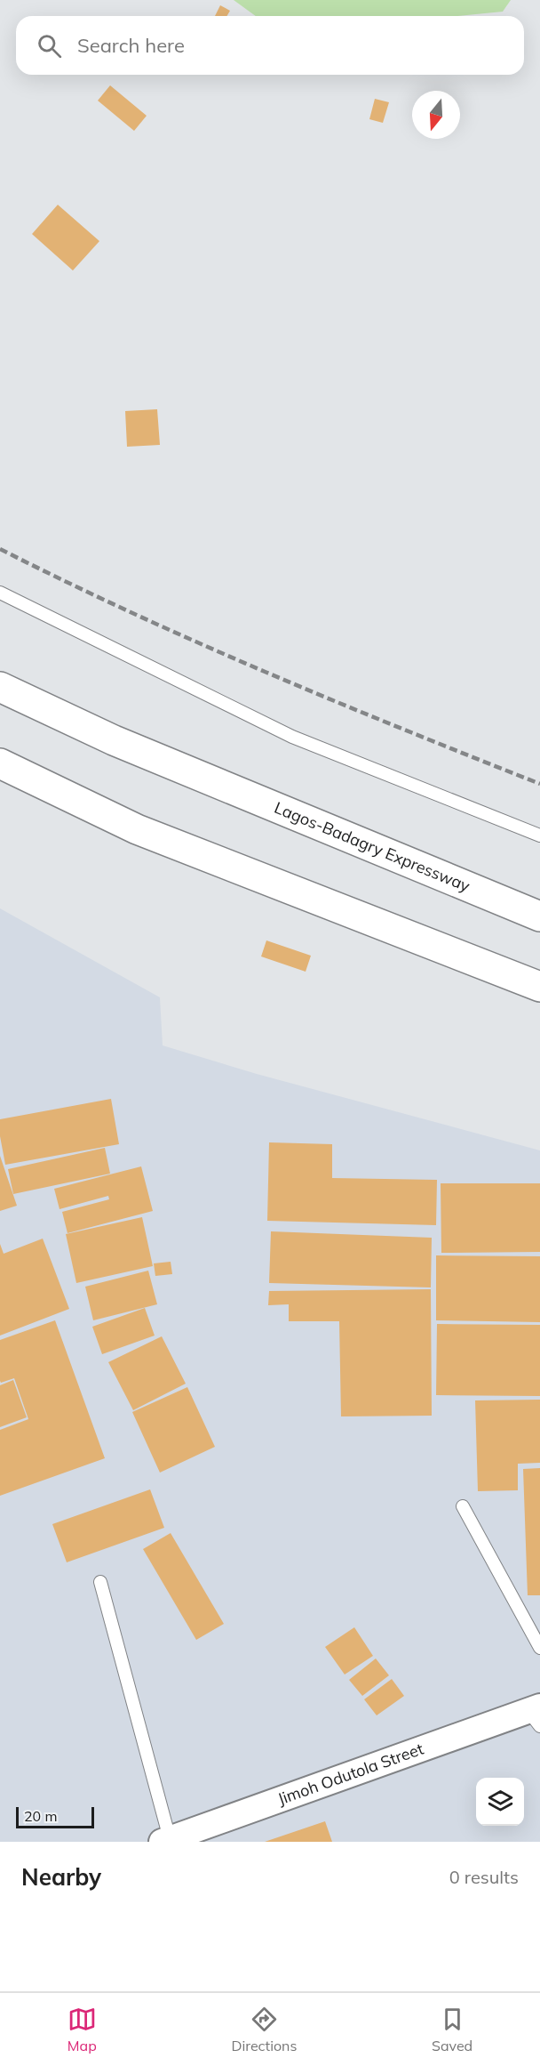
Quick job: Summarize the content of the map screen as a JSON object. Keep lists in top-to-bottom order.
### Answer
{
  "streets": {
    "highway": ["Lagos-Badagry Expressway"],
    "street": ["Jimoh Odutola Street"]
  },
  "scale_bar": "20 m",
  "north": "bottom",
  "page": {
    "search": "Search here",
    "scale": "20 m",
    "heading": ["Nearby", "0 results"],
    "nav": ["Map", "Directions", "Saved"]
  }
}
